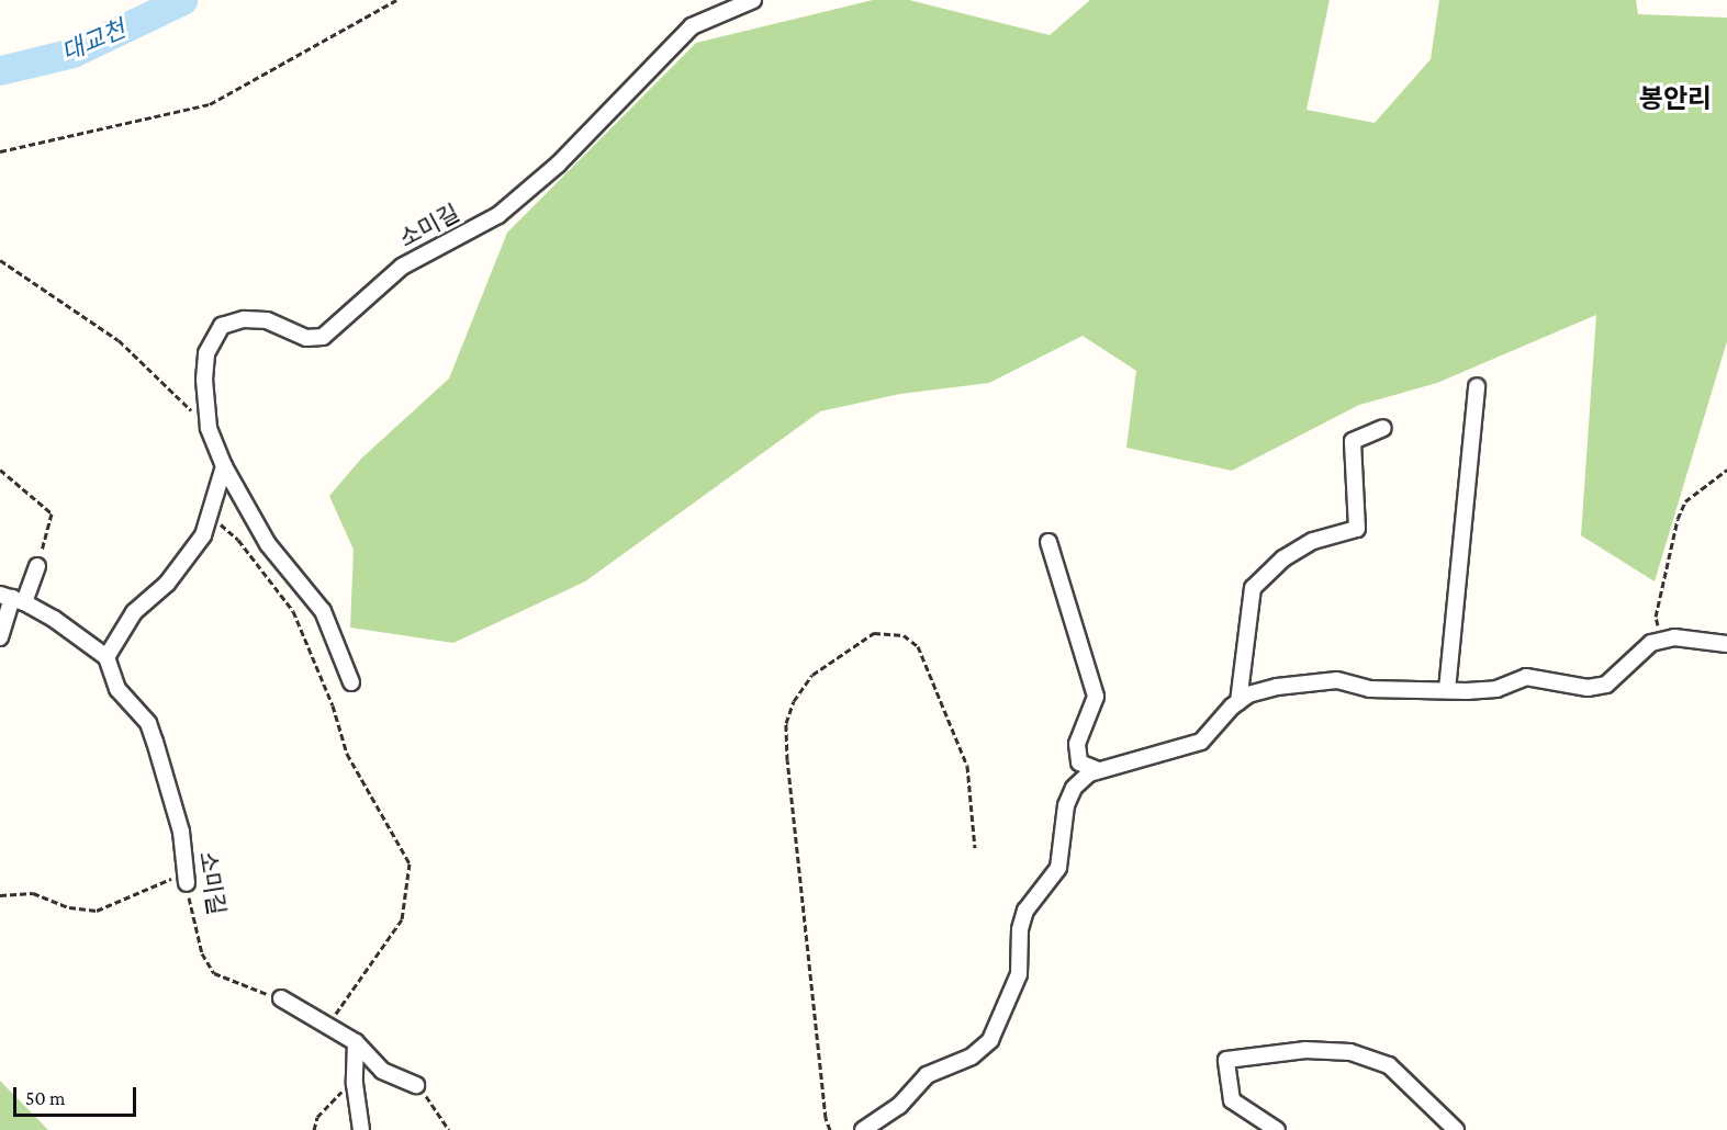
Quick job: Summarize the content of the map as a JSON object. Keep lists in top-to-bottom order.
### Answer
{
  "streets": {
    "street": ["소미길"]
  },
  "districts": ["봉안리"],
  "water": ["대교천"],
  "scale_bar": "50 m"
}
